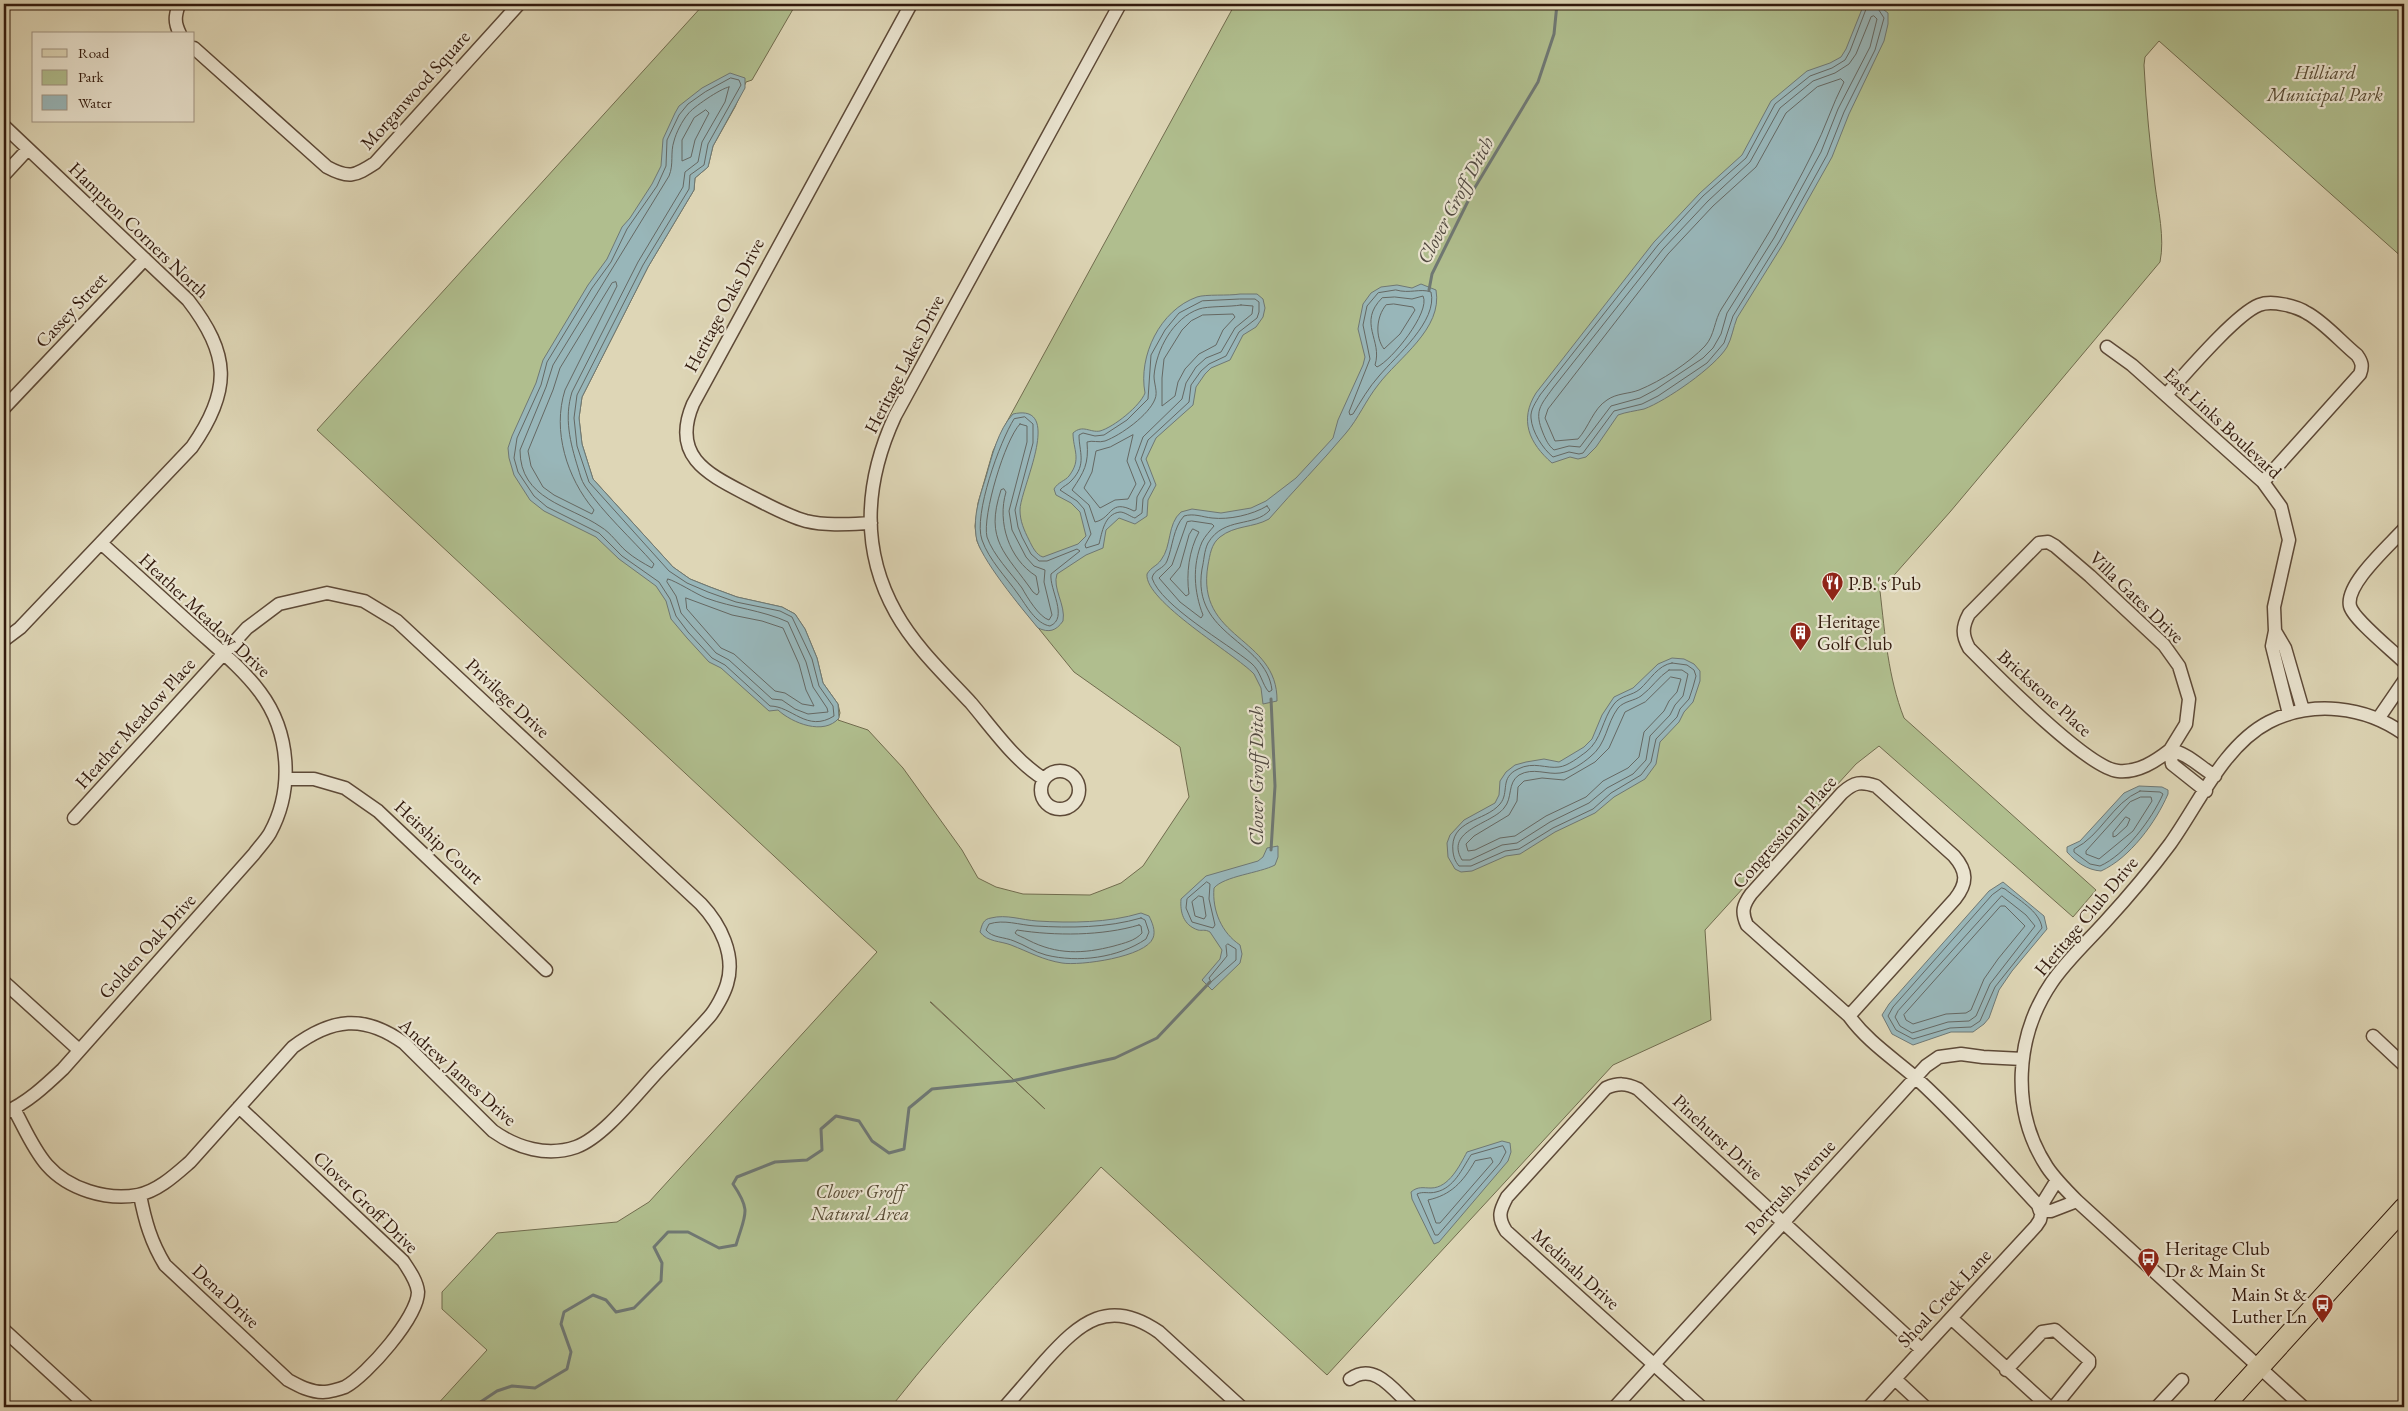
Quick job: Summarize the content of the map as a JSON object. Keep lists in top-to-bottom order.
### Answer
{
  "streets": {
    "street": [
      "Morganwood Square",
      "Hampton Corners North",
      "Heritage Oaks Drive",
      "Cassey Street",
      "Heritage Lakes Drive",
      "East Links Boulevard",
      "Villa Gates Drive",
      "Heather Meadow Drive",
      "Brickstone Place",
      "Privilege Drive",
      "Heather Meadow Place",
      "Congressional Place",
      "Heirship Court",
      "Heritage Club Drive",
      "Golden Oak Drive",
      "Andrew James Drive",
      "Pinehurst Drive",
      "Portrush Avenue",
      "Clover Groff Drive",
      "Medinah Drive",
      "Dena Drive",
      "Shoal Creek Lane"
    ]
  },
  "crossings": [
    ["Hampton Corners North", "Cassey Street"],
    ["Hampton Corners North", "Heather Meadow Drive"],
    ["Heritage Oaks Drive", "Heritage Lakes Drive"],
    ["East Links Boulevard", "Heritage Club Drive"],
    ["Villa Gates Drive", "Brickstone Place"],
    ["Heather Meadow Drive", "Privilege Drive"],
    ["Heather Meadow Drive", "Heather Meadow Place"],
    ["Heather Meadow Drive", "Heirship Court"],
    ["Heather Meadow Drive", "Golden Oak Drive"],
    ["Privilege Drive", "Heather Meadow Place"],
    ["Privilege Drive", "Andrew James Drive"],
    ["Congressional Place", "Portrush Avenue"],
    ["Congressional Place", "Shoal Creek Lane"],
    ["Heirship Court", "Golden Oak Drive"],
    ["Heritage Club Drive", "Portrush Avenue"],
    ["Heritage Club Drive", "Shoal Creek Lane"],
    ["Golden Oak Drive", "Andrew James Drive"],
    ["Andrew James Drive", "Clover Groff Drive"],
    ["Andrew James Drive", "Dena Drive"],
    ["Pinehurst Drive", "Portrush Avenue"],
    ["Pinehurst Drive", "Medinah Drive"],
    ["Pinehurst Drive", "Shoal Creek Lane"],
    ["Portrush Avenue", "Medinah Drive"],
    ["Clover Groff Drive", "Dena Drive"]
  ],
  "water": ["Clover Groff Ditch"],
  "parks": ["Hilliard Municipal Park", "Clover Groff Natural Area"],
  "places": {
    "restaurant": ["P.B.'s Pub"],
    "building": ["Heritage Golf Club"],
    "bus stop": ["Heritage Club Dr & Main St", "Main St & Luther Ln"]
  },
  "legend": ["Road", "Park", "Water"]
}
